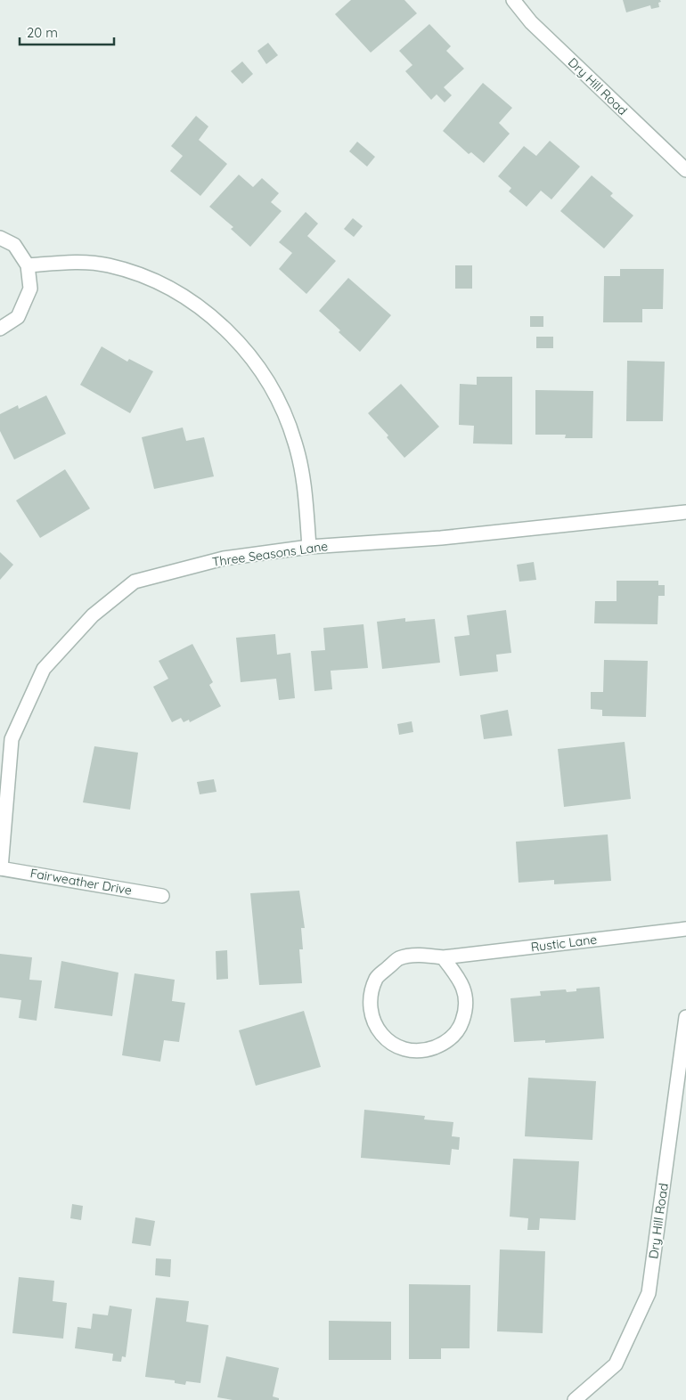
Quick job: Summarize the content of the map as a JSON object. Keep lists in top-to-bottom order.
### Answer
{
  "streets": {
    "street": [
      "Dry Hill Road",
      "Three Seasons Lane",
      "Fairweather Drive",
      "Rustic Lane"
    ]
  },
  "crossings": [
    ["Three Seasons Lane", "Fairweather Drive"]
  ],
  "scale_bar": "20 m"
}
